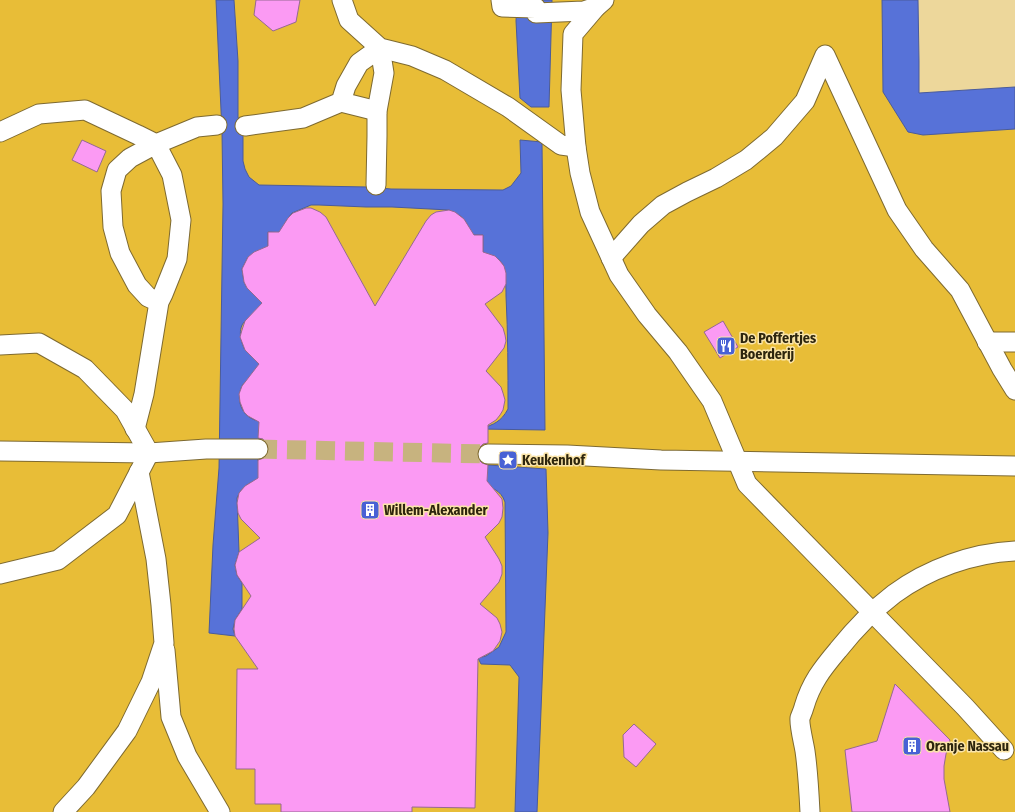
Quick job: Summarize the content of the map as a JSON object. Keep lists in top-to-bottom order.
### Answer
{
  "places": {
    "restaurant": ["De Poffertjes Boerderij"],
    "place": ["Keukenhof"],
    "building": ["Willem-Alexander", "Oranje Nassau"]
  }
}
